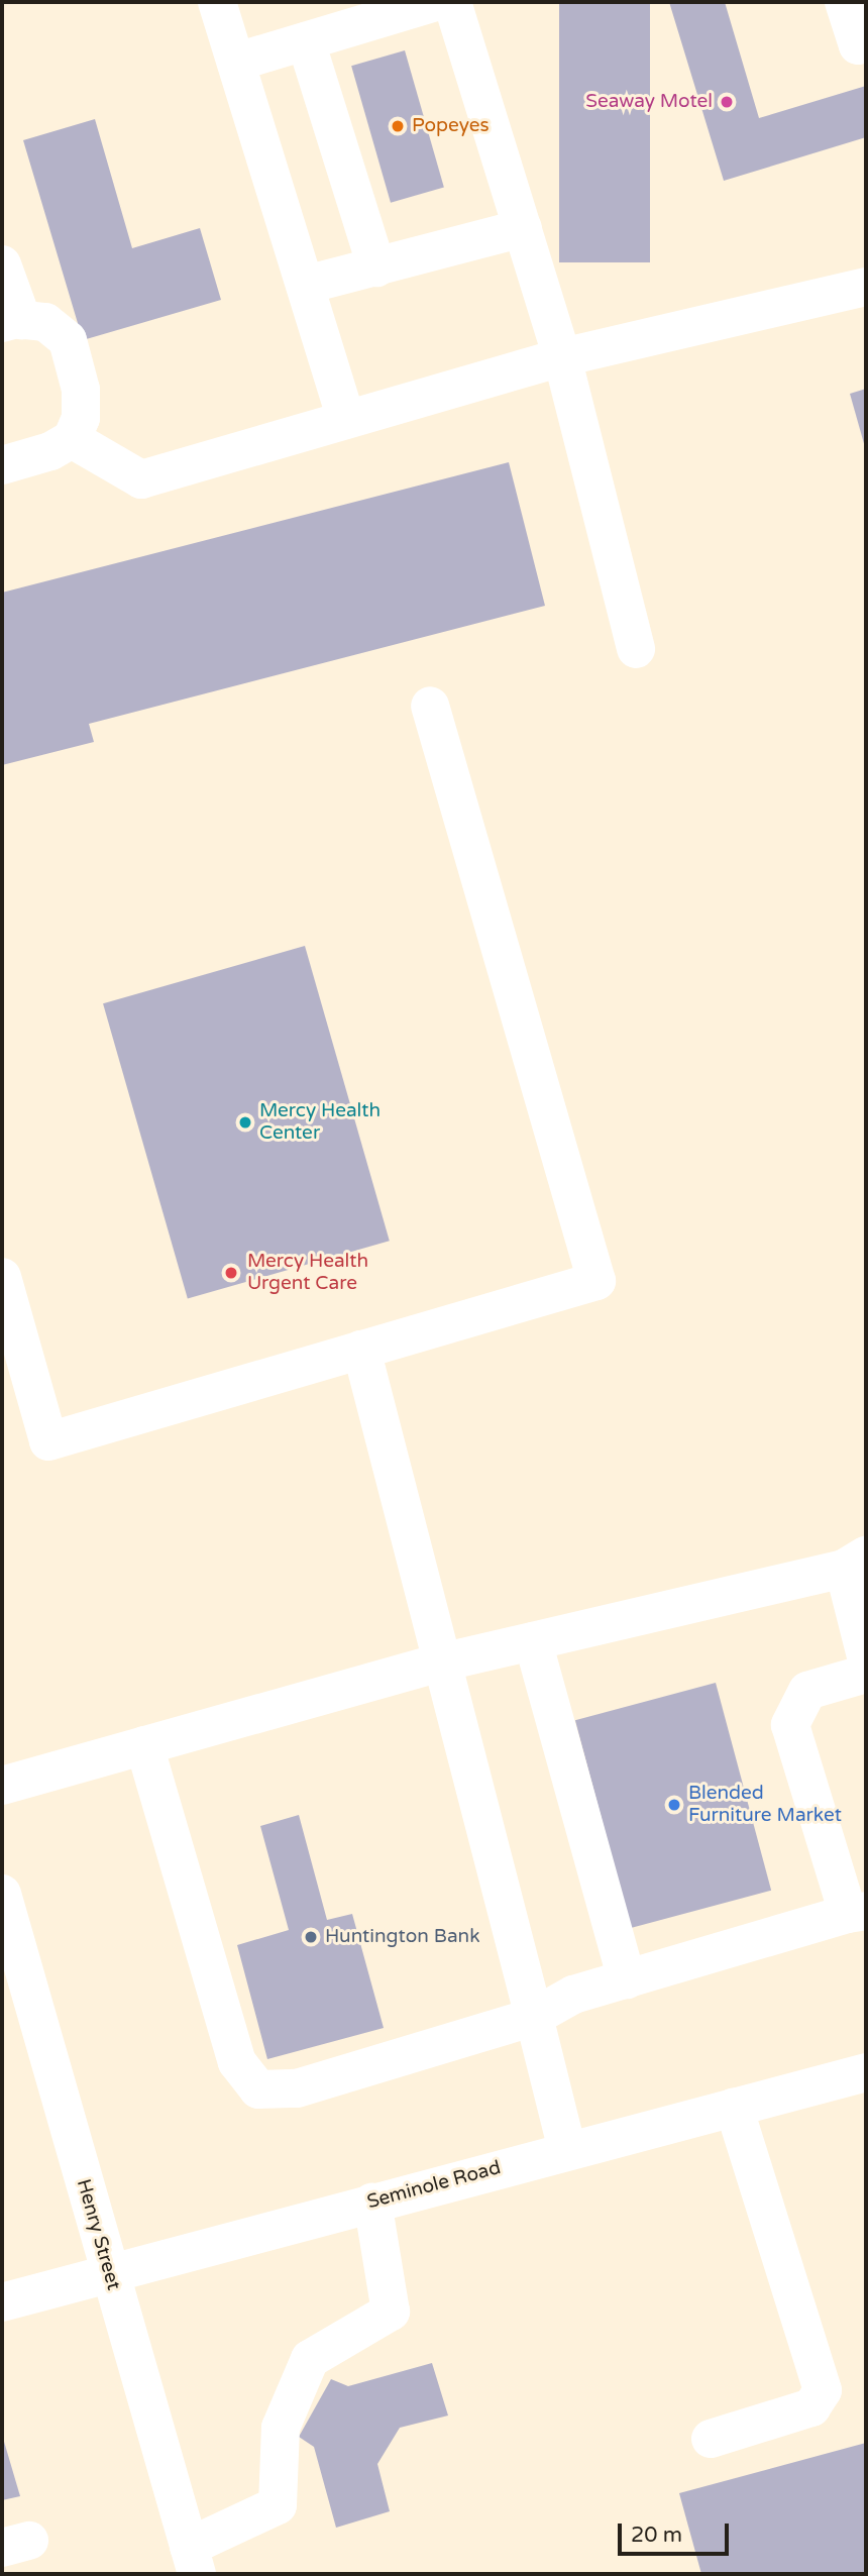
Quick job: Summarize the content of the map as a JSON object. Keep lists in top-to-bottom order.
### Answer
{
  "streets": {
    "street": ["Seminole Road", "Henry Street"]
  },
  "crossings": [
    ["Seminole Road", "Henry Street"]
  ],
  "places": [
    "Seaway Motel",
    "Popeyes",
    "Mercy Health Center",
    "Mercy Health Urgent Care",
    "Blended Furniture Market",
    "Huntington Bank"
  ],
  "scale_bar": "20 m"
}
